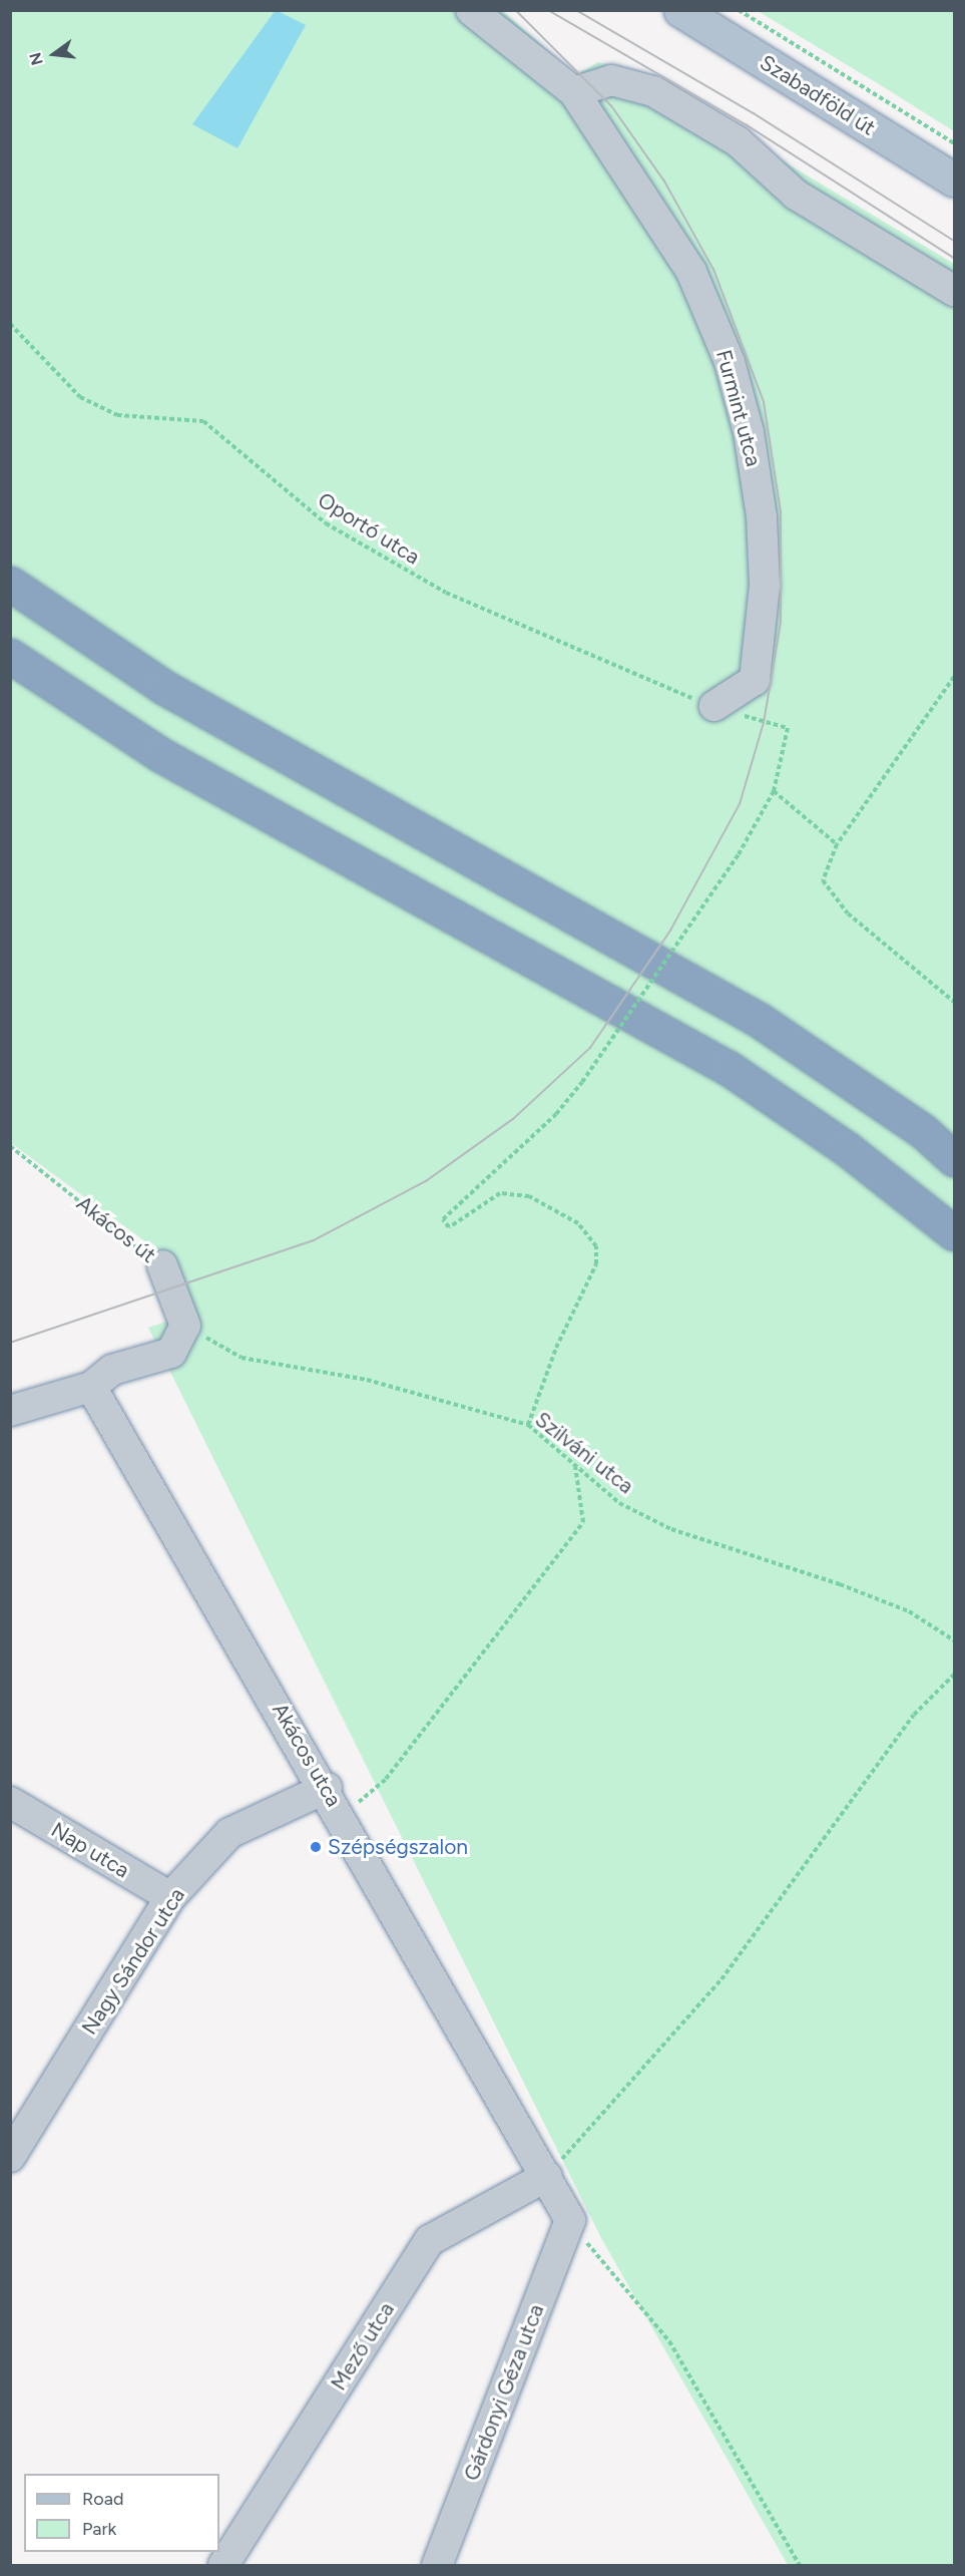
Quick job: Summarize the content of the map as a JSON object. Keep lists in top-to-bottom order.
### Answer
{
  "streets": {
    "main road": ["Szabadföld út"],
    "street": [
      "Furmint utca",
      "Akácos út",
      "Akácos utca",
      "Nap utca",
      "Nagy Sándor utca",
      "Mező utca",
      "Gárdonyi Géza utca"
    ],
    "path": ["Oportó utca", "Szilváni utca"]
  },
  "crossings": [
    ["Furmint utca", "Oportó utca"],
    ["Akácos út", "Szilváni utca"],
    ["Akácos utca", "Nagy Sándor utca"],
    ["Akácos utca", "Mező utca"],
    ["Akácos utca", "Gárdonyi Géza utca"],
    ["Nap utca", "Nagy Sándor utca"]
  ],
  "places": ["Szépségszalon"],
  "legend": ["Road", "Park"],
  "north": "left"
}
